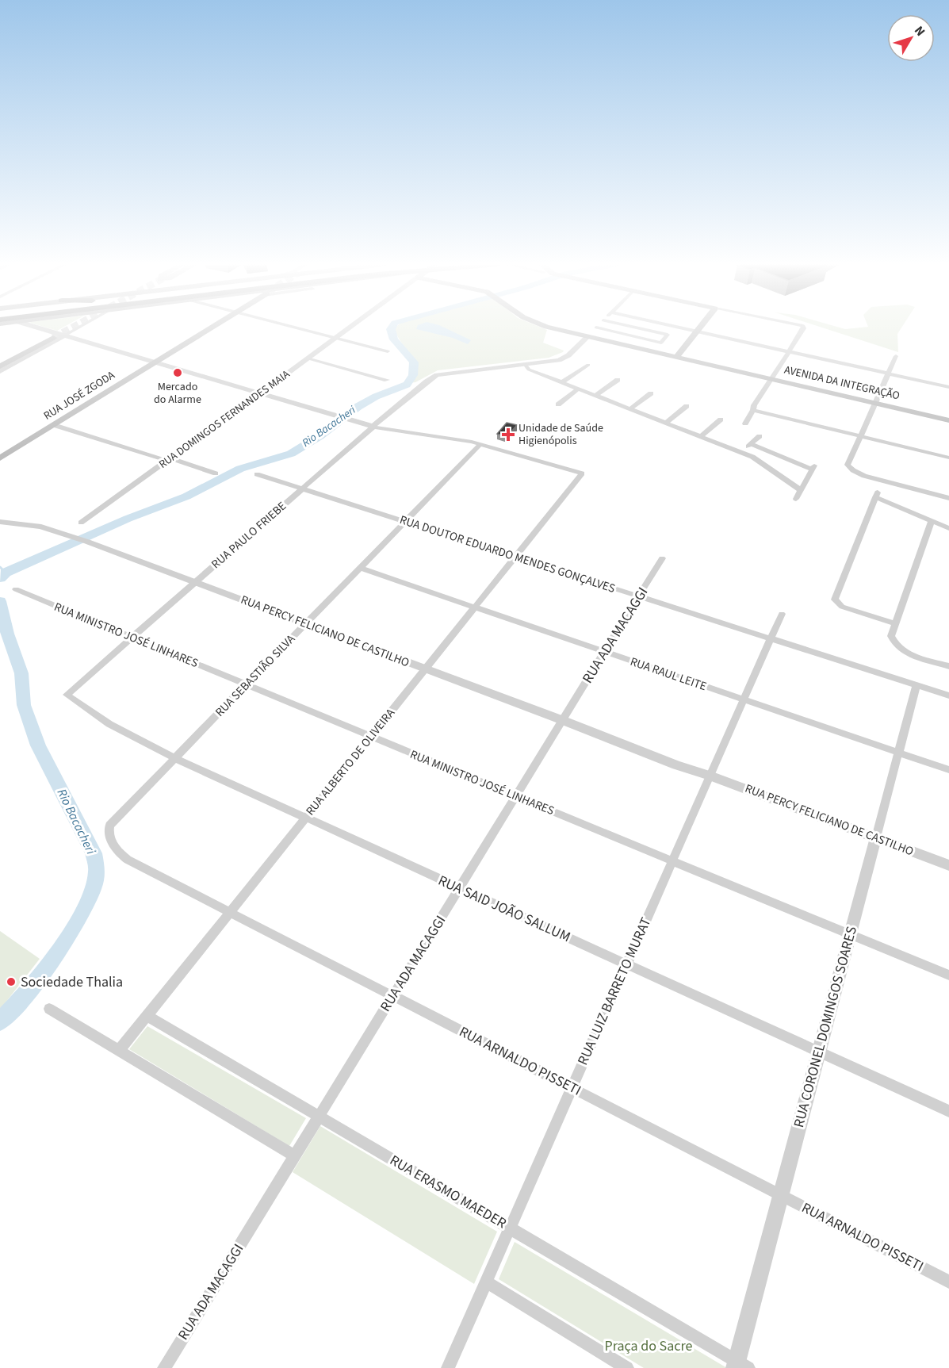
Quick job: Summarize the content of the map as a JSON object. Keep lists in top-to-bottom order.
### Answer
{
  "streets": {
    "main road": ["AVENIDA DA INTEGRAÇÃO", "RUA JOSÉ ZGODA"],
    "street": [
      "RUA DOMINGOS FERNANDES MAIA",
      "RUA PAULO FRIEBE",
      "RUA DOUTOR EDUARDO MENDES GONÇALVES",
      "RUA PERCY FELICIANO DE CASTILHO",
      "RUA MINISTRO JOSÉ LINHARES",
      "RUA ADA MACAGGI",
      "RUA RAUL LEITE",
      "RUA SEBASTIÃO SILVA",
      "RUA ALBERTO DE OLIVEIRA",
      "RUA SAID JOÃO SALLUM",
      "RUA LUIZ BARRETO MURAT",
      "RUA CORONEL DOMINGOS SOARES",
      "RUA ARNALDO PISSETI",
      "RUA ERASMO MAEDER"
    ]
  },
  "crossings": [
    ["RUA PAULO FRIEBE", "RUA DOUTOR EDUARDO MENDES GONÇALVES"],
    ["RUA PAULO FRIEBE", "RUA PERCY FELICIANO DE CASTILHO"],
    ["RUA PAULO FRIEBE", "RUA MINISTRO JOSÉ LINHARES"],
    ["RUA PAULO FRIEBE", "RUA SAID JOÃO SALLUM"],
    ["RUA DOUTOR EDUARDO MENDES GONÇALVES", "RUA ADA MACAGGI"],
    ["RUA DOUTOR EDUARDO MENDES GONÇALVES", "RUA SEBASTIÃO SILVA"],
    ["RUA DOUTOR EDUARDO MENDES GONÇALVES", "RUA ALBERTO DE OLIVEIRA"],
    ["RUA DOUTOR EDUARDO MENDES GONÇALVES", "RUA LUIZ BARRETO MURAT"],
    ["RUA DOUTOR EDUARDO MENDES GONÇALVES", "RUA CORONEL DOMINGOS SOARES"],
    ["RUA PERCY FELICIANO DE CASTILHO", "RUA ADA MACAGGI"],
    ["RUA PERCY FELICIANO DE CASTILHO", "RUA SEBASTIÃO SILVA"],
    ["RUA PERCY FELICIANO DE CASTILHO", "RUA ALBERTO DE OLIVEIRA"],
    ["RUA PERCY FELICIANO DE CASTILHO", "RUA LUIZ BARRETO MURAT"],
    ["RUA PERCY FELICIANO DE CASTILHO", "RUA CORONEL DOMINGOS SOARES"],
    ["RUA MINISTRO JOSÉ LINHARES", "RUA ADA MACAGGI"],
    ["RUA MINISTRO JOSÉ LINHARES", "RUA SEBASTIÃO SILVA"],
    ["RUA MINISTRO JOSÉ LINHARES", "RUA ALBERTO DE OLIVEIRA"],
    ["RUA MINISTRO JOSÉ LINHARES", "RUA LUIZ BARRETO MURAT"],
    ["RUA MINISTRO JOSÉ LINHARES", "RUA CORONEL DOMINGOS SOARES"],
    ["RUA ADA MACAGGI", "RUA RAUL LEITE"],
    ["RUA ADA MACAGGI", "RUA SAID JOÃO SALLUM"],
    ["RUA ADA MACAGGI", "RUA ARNALDO PISSETI"],
    ["RUA ADA MACAGGI", "RUA ERASMO MAEDER"],
    ["RUA RAUL LEITE", "RUA SEBASTIÃO SILVA"],
    ["RUA RAUL LEITE", "RUA ALBERTO DE OLIVEIRA"],
    ["RUA RAUL LEITE", "RUA LUIZ BARRETO MURAT"],
    ["RUA RAUL LEITE", "RUA CORONEL DOMINGOS SOARES"],
    ["RUA SEBASTIÃO SILVA", "RUA ALBERTO DE OLIVEIRA"],
    ["RUA SEBASTIÃO SILVA", "RUA SAID JOÃO SALLUM"],
    ["RUA SEBASTIÃO SILVA", "RUA ARNALDO PISSETI"],
    ["RUA ALBERTO DE OLIVEIRA", "RUA SAID JOÃO SALLUM"],
    ["RUA ALBERTO DE OLIVEIRA", "RUA ARNALDO PISSETI"],
    ["RUA ALBERTO DE OLIVEIRA", "RUA ERASMO MAEDER"],
    ["RUA SAID JOÃO SALLUM", "RUA LUIZ BARRETO MURAT"],
    ["RUA SAID JOÃO SALLUM", "RUA CORONEL DOMINGOS SOARES"],
    ["RUA LUIZ BARRETO MURAT", "RUA ARNALDO PISSETI"],
    ["RUA LUIZ BARRETO MURAT", "RUA ERASMO MAEDER"],
    ["RUA CORONEL DOMINGOS SOARES", "RUA ARNALDO PISSETI"],
    ["RUA CORONEL DOMINGOS SOARES", "RUA ERASMO MAEDER"]
  ],
  "water": ["Rio Bacacheri"],
  "parks": ["Praça do Sacre"],
  "places": {
    "other": ["Mercado do Alarme", "Sociedade Thalia"],
    "health": ["Unidade de Saúde Higienópolis"]
  },
  "north": "top right"
}
